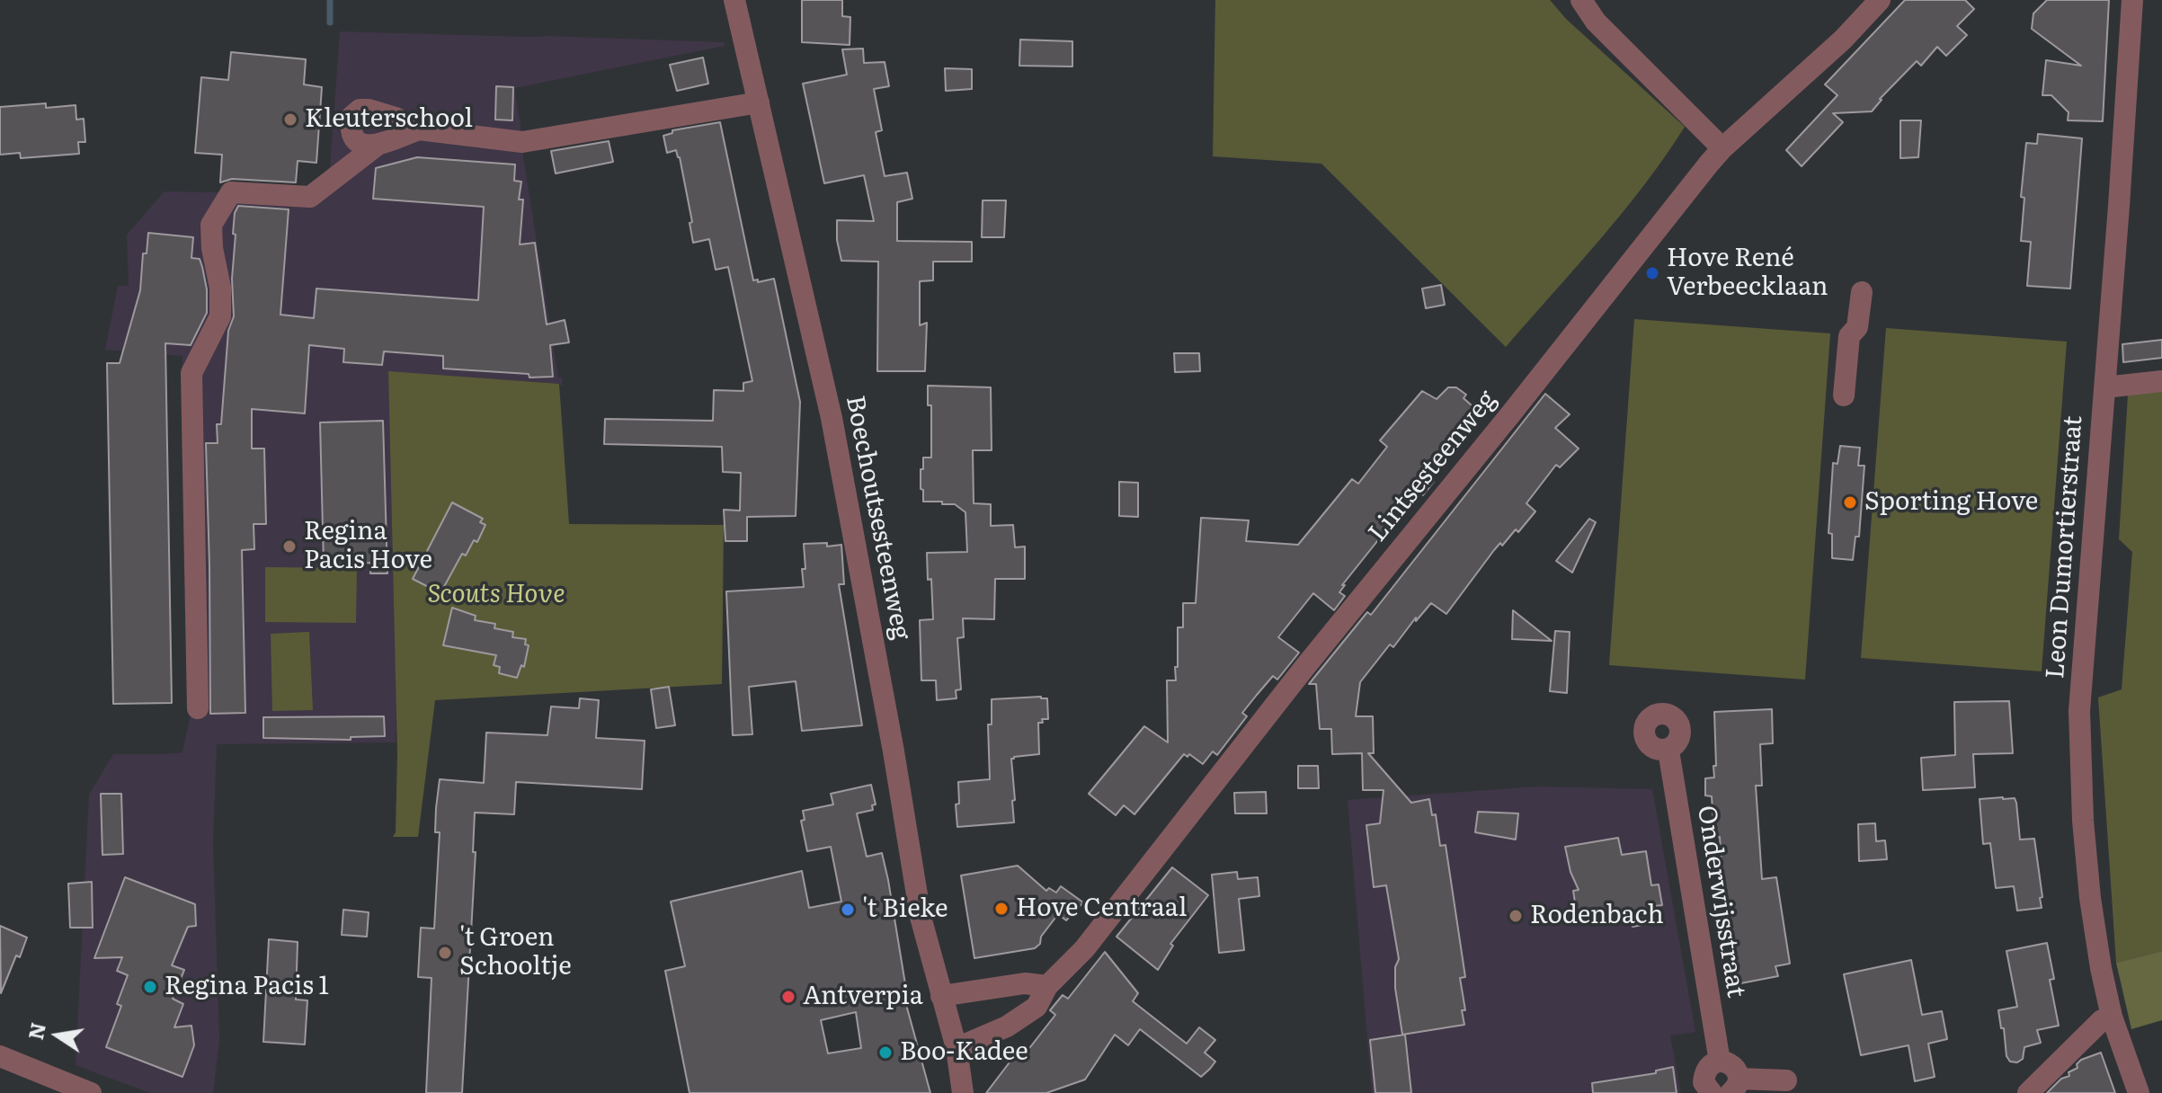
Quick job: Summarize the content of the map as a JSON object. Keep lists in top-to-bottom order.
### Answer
{
  "streets": {
    "street": [
      "Lintsesteenweg",
      "Boechoutsesteenweg",
      "Leon Dumortierstraat",
      "Onderwijsstraat"
    ]
  },
  "crossings": [
    ["Lintsesteenweg", "Boechoutsesteenweg"]
  ],
  "parks": ["Scouts Hove"],
  "places": [
    "Kleuterschool",
    "Hove René Verbeecklaan",
    "Sporting Hove",
    "Regina Pacis Hove",
    "Hove Centraal",
    "'t Bieke",
    "Rodenbach",
    "'t Groen Schooltje",
    "Regina Pacis 1",
    "Antverpia",
    "Boo-Kadee"
  ],
  "north": "left"
}
